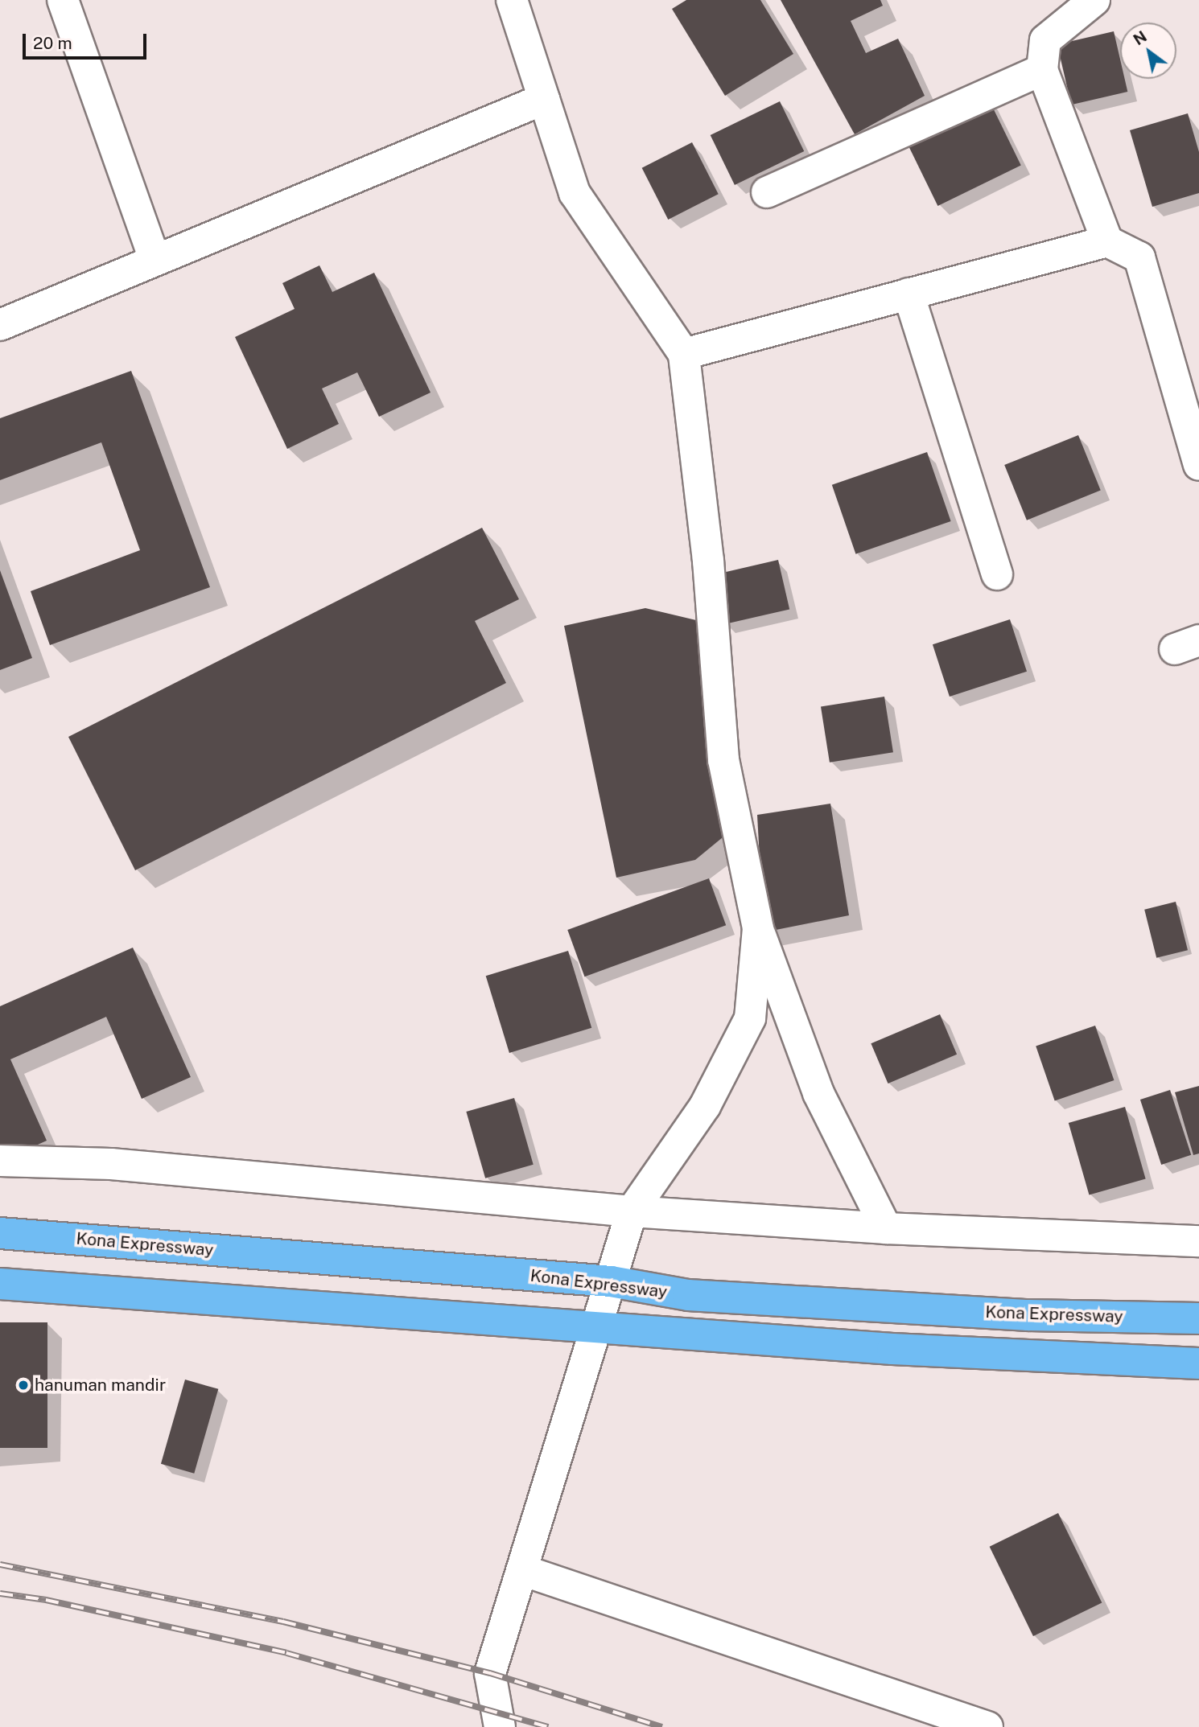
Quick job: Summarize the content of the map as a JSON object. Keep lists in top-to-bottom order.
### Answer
{
  "streets": {
    "highway": ["Kona Expressway"]
  },
  "places": ["hanuman mandir"],
  "scale_bar": "20 m",
  "north": "top left"
}
